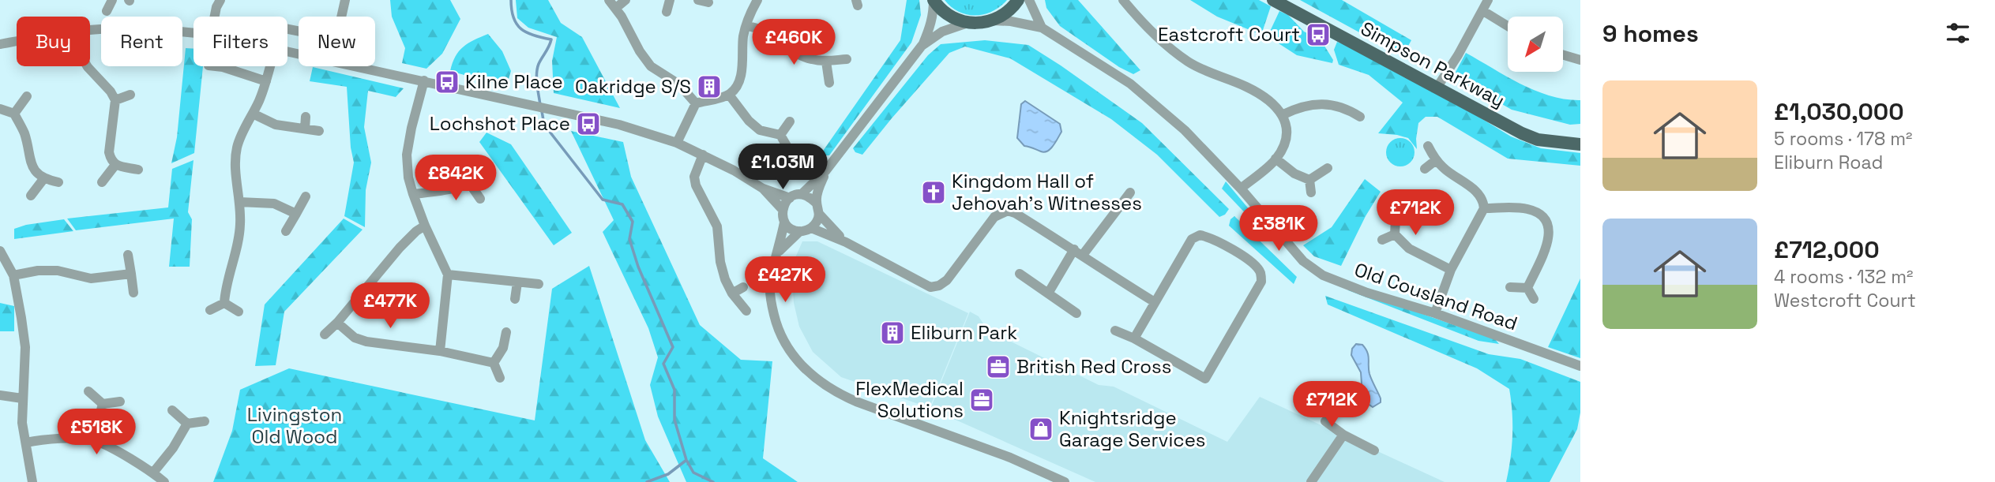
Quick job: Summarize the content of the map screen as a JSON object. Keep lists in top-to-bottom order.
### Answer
{
  "streets": {
    "main road": ["Simpson Parkway"],
    "street": ["Old Cousland Road"]
  },
  "parks": ["Livingston Old Wood"],
  "places": {
    "bus stop": ["Eastcroft Court", "Kilne Place", "Lochshot Place"],
    "building": ["Oakridge S/S", "Eliburn Park"],
    "church": ["Kingdom Hall of Jehovah's Witnesses"],
    "office": ["British Red Cross", "FlexMedical Solutions"],
    "shop": ["Knightsridge Garage Services"]
  },
  "north": "bottom left",
  "page": {
    "heading": "9 homes",
    "chip": [
      "Buy",
      "Rent",
      "Filters",
      "New"
    ],
    "price": [
      "£460K",
      "£1.03M",
      "£842K",
      "£712K",
      "£381K",
      "£427K",
      "£477K",
      "£712K",
      "£518K"
    ],
    "list": [
      {
        "name": "£1,030,000",
        "note": "5 rooms · 178 m² · Eliburn Road"
      },
      {
        "name": "£712,000",
        "note": "4 rooms · 132 m² · Westcroft Court"
      }
    ]
  }
}
